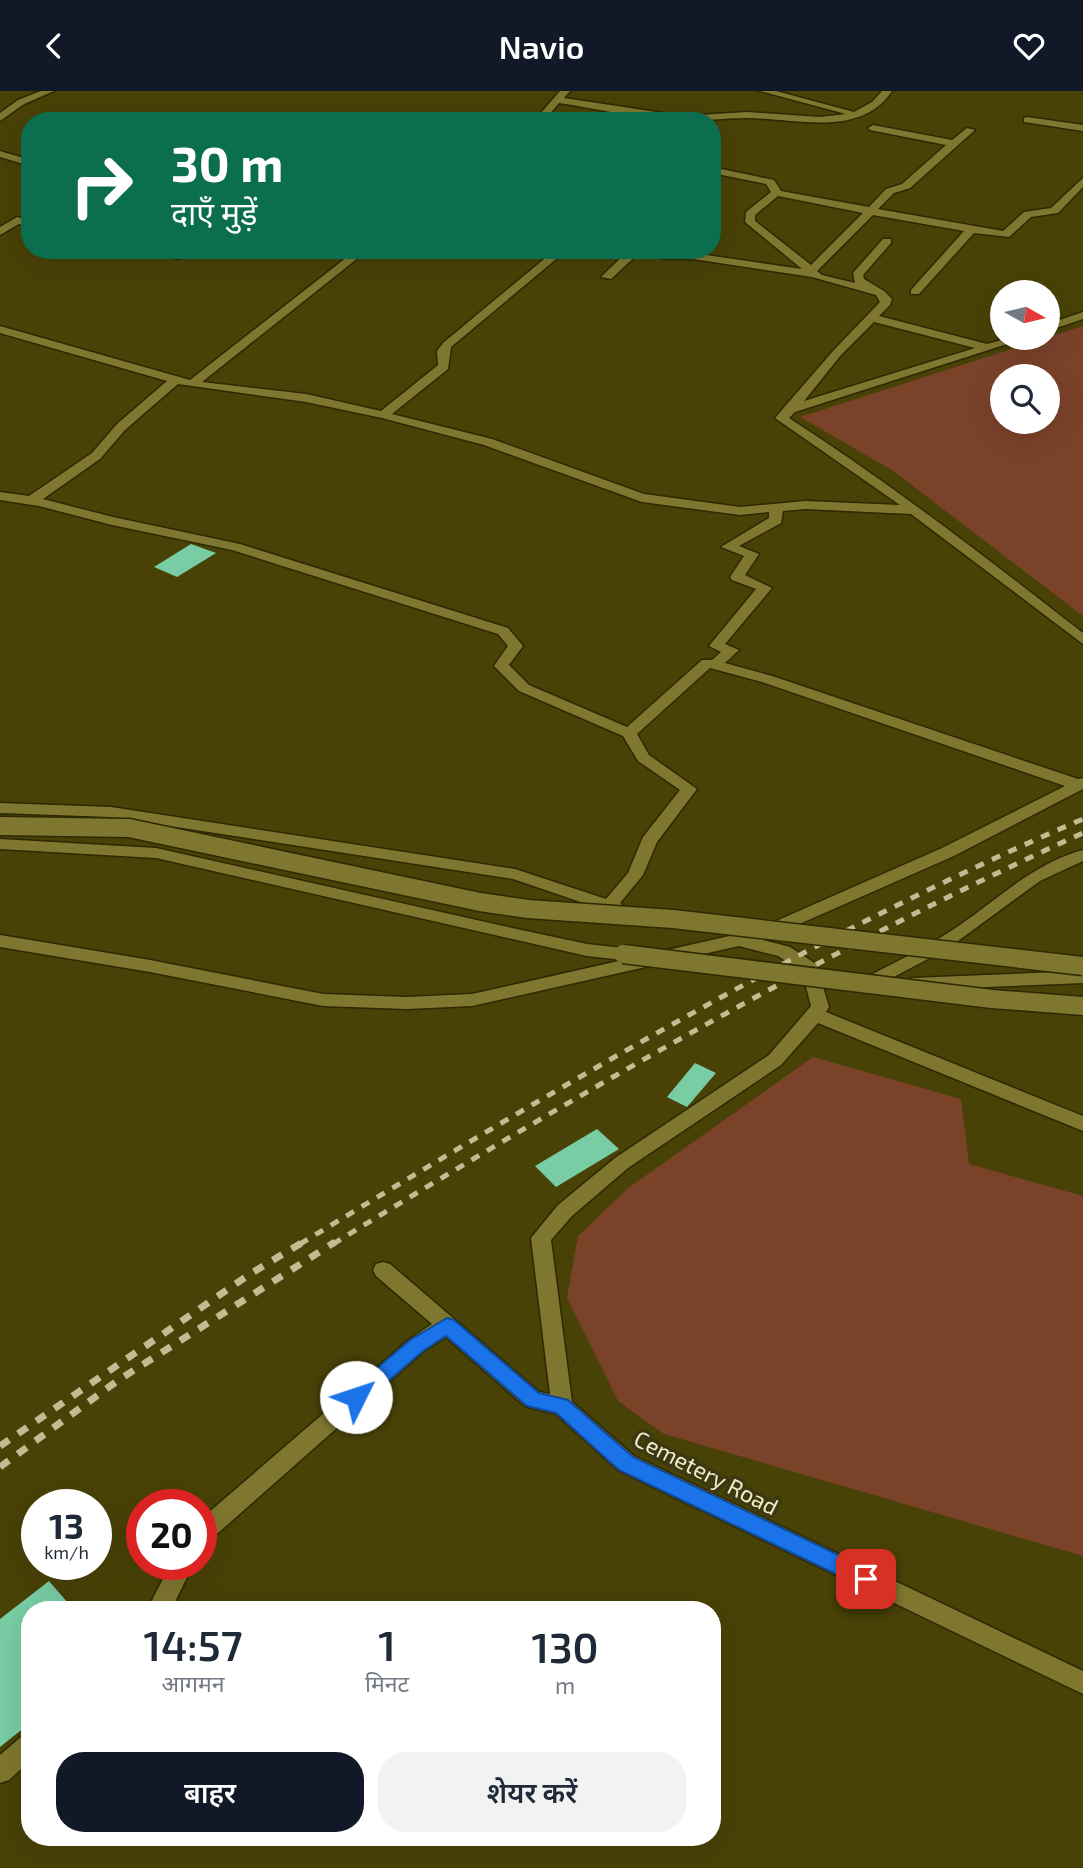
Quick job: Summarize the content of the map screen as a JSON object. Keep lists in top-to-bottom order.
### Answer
{
  "streets": {
    "street": ["Cemetery Road"]
  },
  "north": "right",
  "page": {
    "header": "Navio",
    "turn": ["30 m", "दाएँ मुड़ें"],
    "speed": "13 km/h",
    "limit": "20",
    "eta": [
      "14:57",
      "आगमन",
      "1",
      "मिनट",
      "130",
      "m"
    ],
    "buttons": ["बाहर", "शेयर करें"]
  }
}
